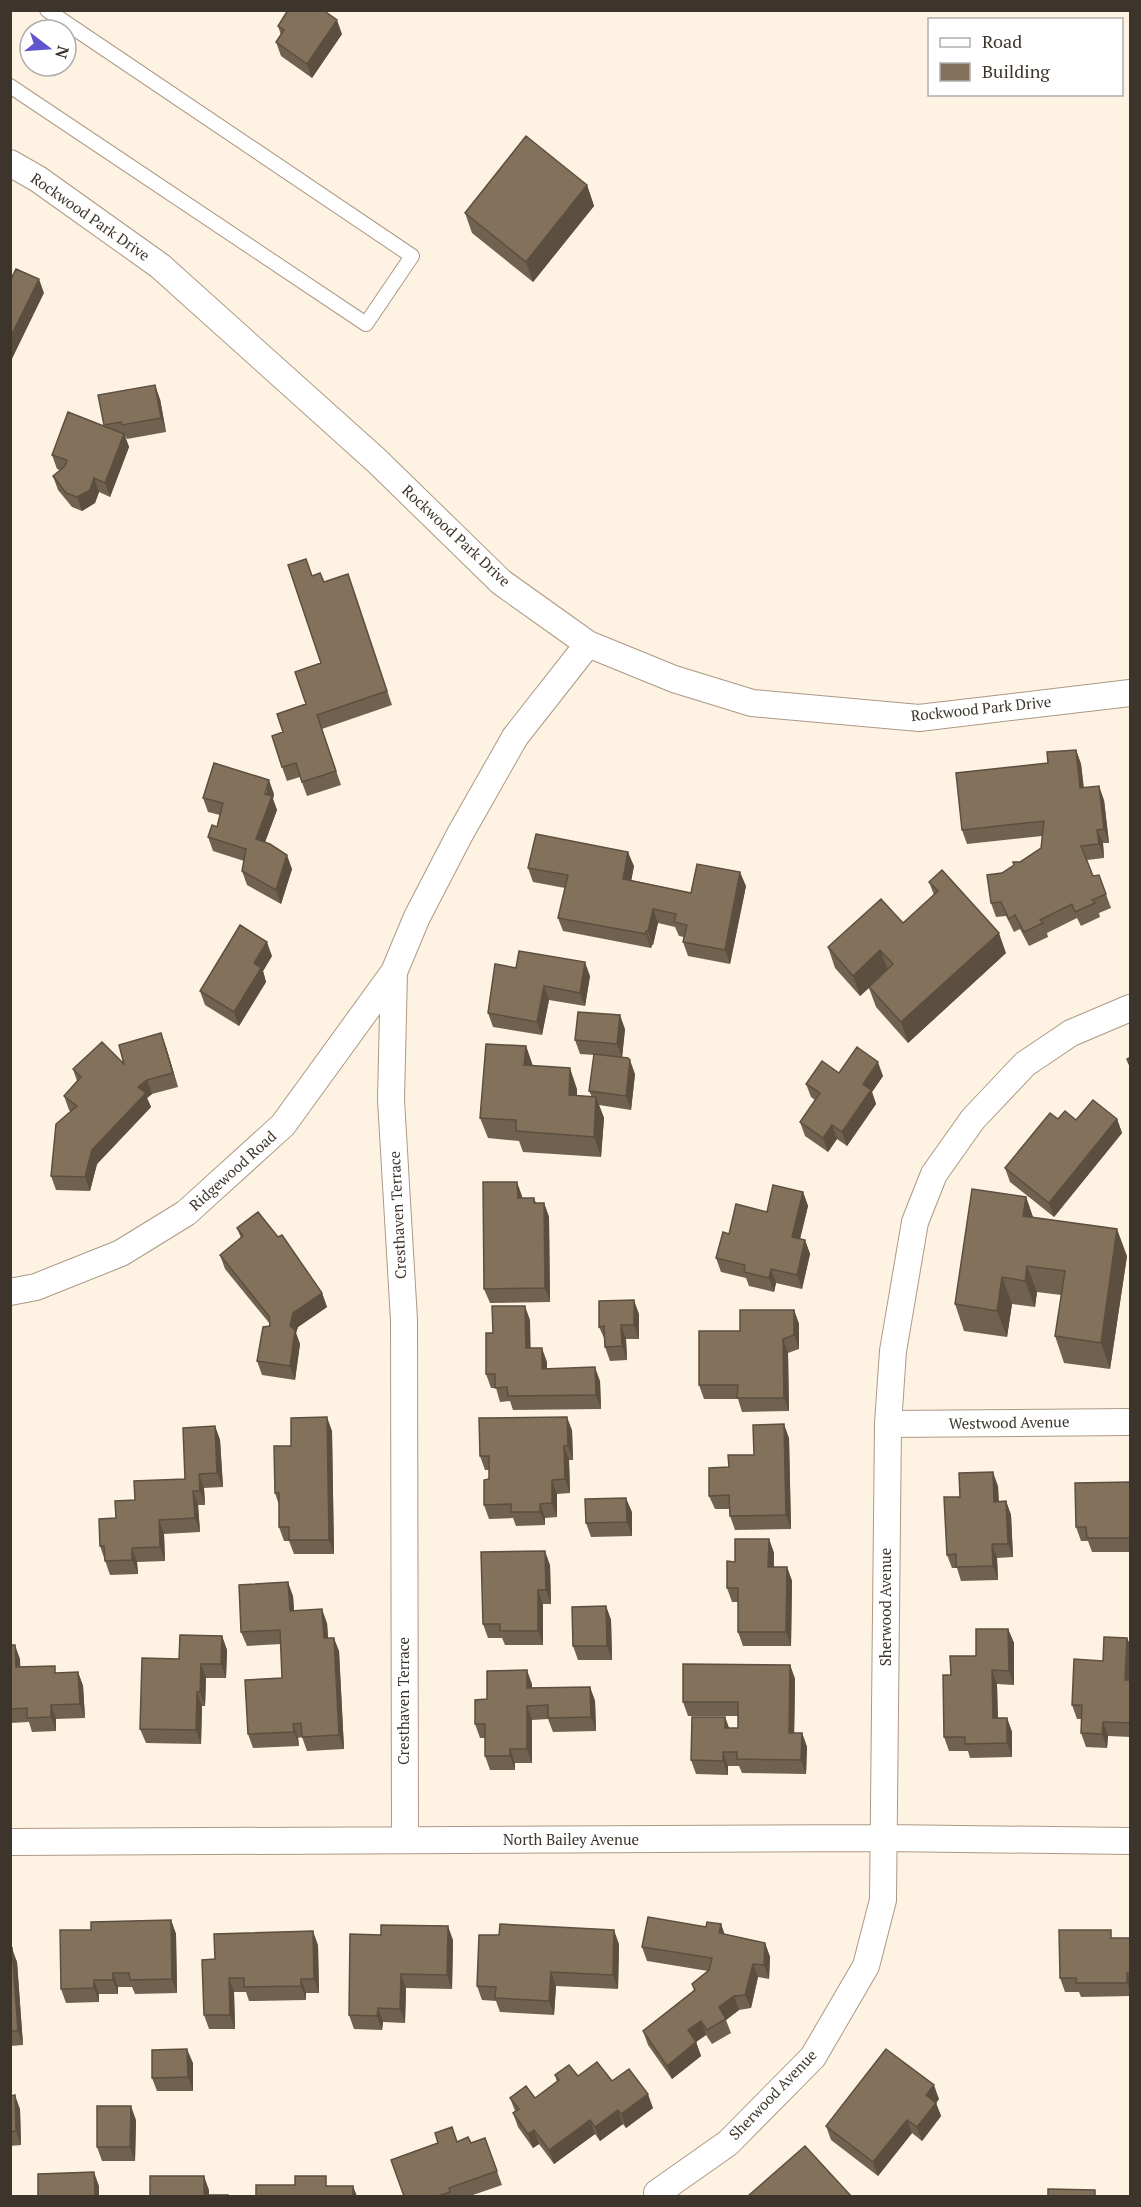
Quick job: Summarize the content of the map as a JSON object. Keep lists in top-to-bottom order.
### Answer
{
  "streets": {
    "street": [
      "Rockwood Park Drive",
      "Ridgewood Road",
      "Cresthaven Terrace",
      "Westwood Avenue",
      "Sherwood Avenue",
      "North Bailey Avenue"
    ]
  },
  "crossings": [
    ["Rockwood Park Drive", "Cresthaven Terrace"],
    ["Ridgewood Road", "Cresthaven Terrace"],
    ["Cresthaven Terrace", "North Bailey Avenue"],
    ["Westwood Avenue", "Sherwood Avenue"],
    ["Sherwood Avenue", "North Bailey Avenue"]
  ],
  "legend": ["Road", "Building"],
  "north": "right"
}
